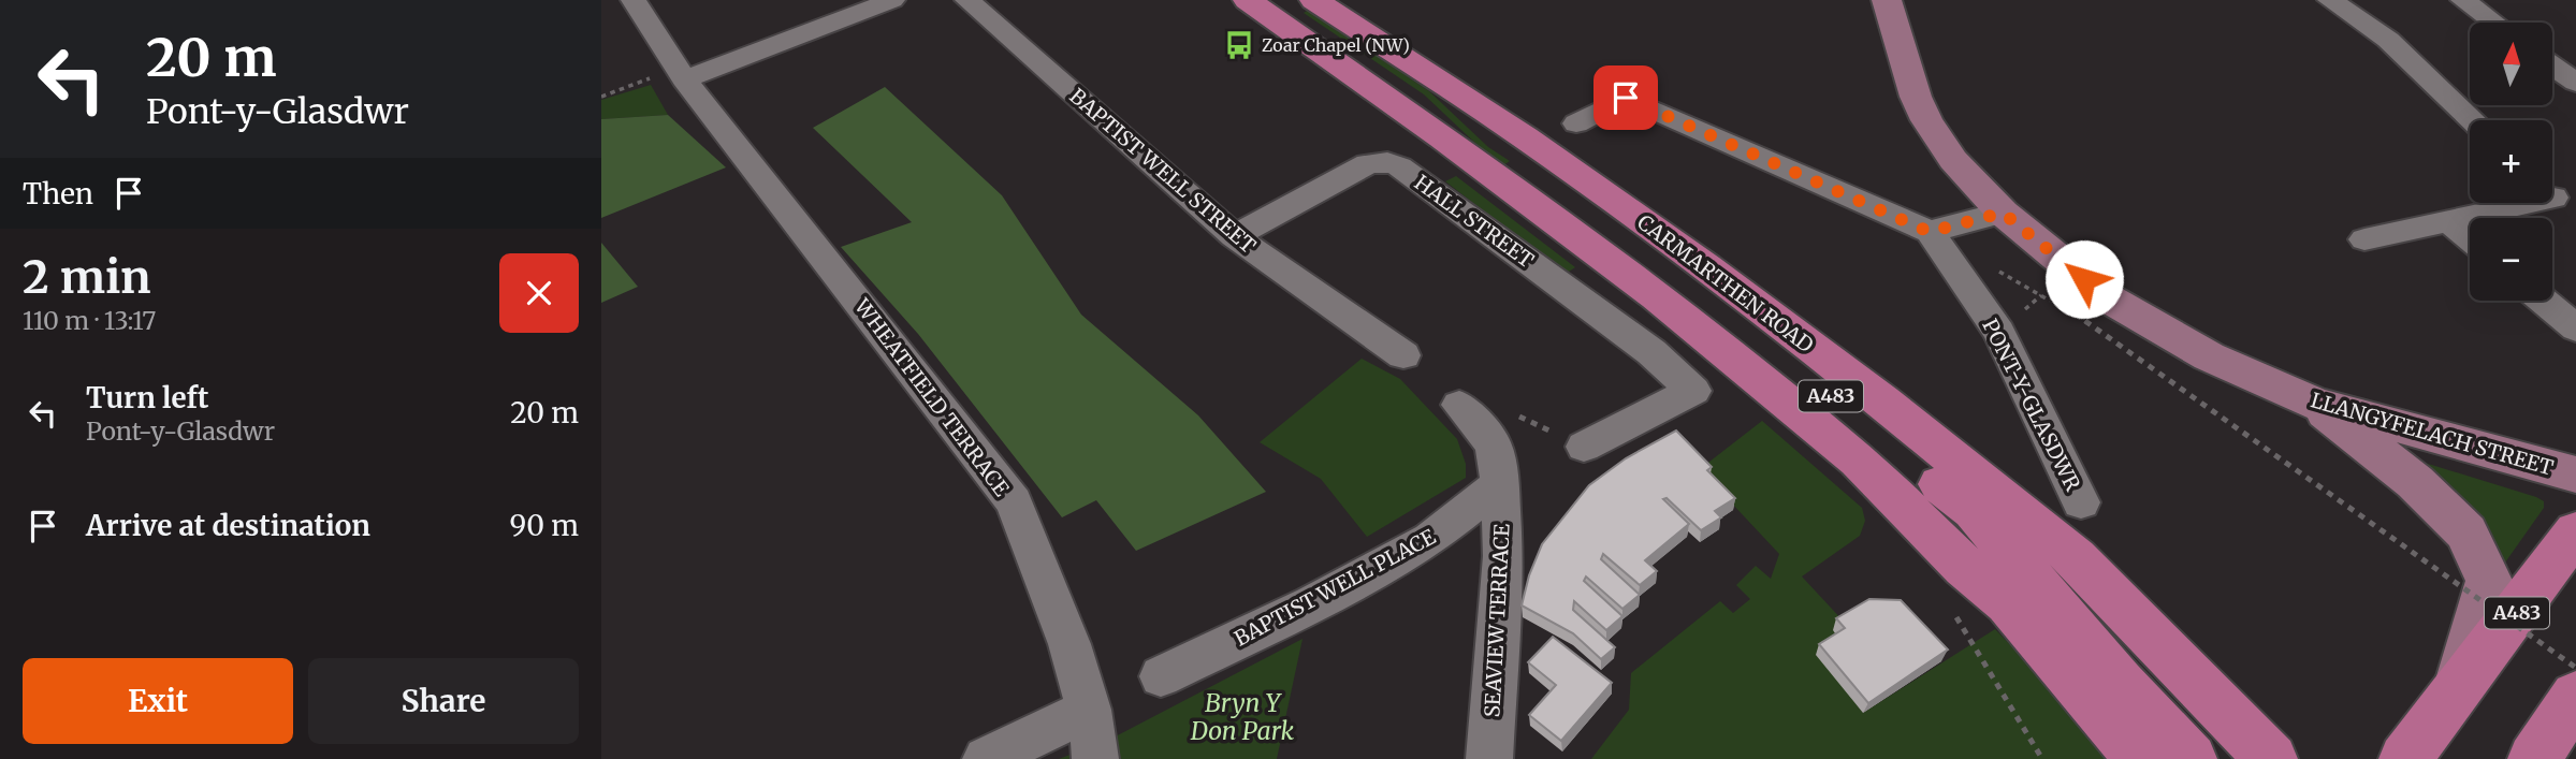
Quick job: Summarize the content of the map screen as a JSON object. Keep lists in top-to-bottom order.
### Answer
{
  "streets": {
    "main road": ["CARMARTHEN ROAD", "A483", "LLANGYFELACH STREET"],
    "street": [
      "BAPTIST WELL STREET",
      "HALL STREET",
      "WHEATFIELD TERRACE",
      "PONT-Y-GLASDWR",
      "BAPTIST WELL PLACE",
      "SEAVIEW TERRACE"
    ]
  },
  "crossings": [
    ["BAPTIST WELL STREET", "HALL STREET"],
    ["CARMARTHEN ROAD", "A483"],
    ["BAPTIST WELL PLACE", "SEAVIEW TERRACE"]
  ],
  "parks": ["Bryn Y Don Park"],
  "places": {
    "bus stop": ["Zoar Chapel (NW)"]
  },
  "north": "top",
  "page": {
    "turn": ["20 m", "Pont-y-Glasdwr"],
    "map_buttons": ["+", "−"],
    "then": "Then",
    "heading": ["2 min", "110 m · 13:17"],
    "list": [
      {
        "name": "Turn left",
        "note": "Pont-y-Glasdwr",
        "value": "20 m"
      },
      {
        "name": "Arrive at destination",
        "value": "90 m"
      }
    ],
    "buttons": ["Exit", "Share"]
  }
}
